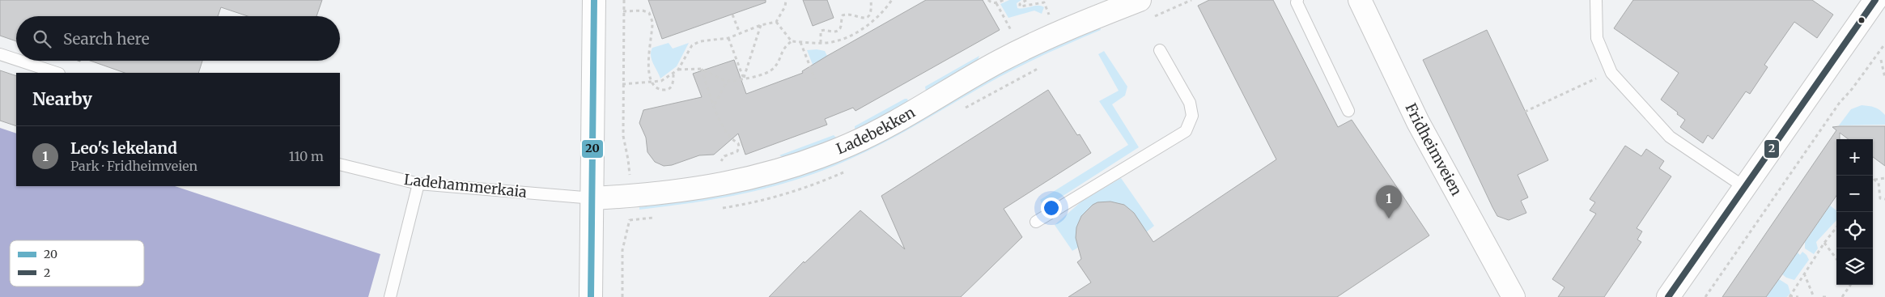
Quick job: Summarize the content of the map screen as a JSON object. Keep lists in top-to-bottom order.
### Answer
{
  "streets": {
    "street": ["Ladebekken", "Fridheimveien"],
    "lane": ["Ladehammerkaia"]
  },
  "crossings": [
    ["Ladebekken", "Ladehammerkaia"]
  ],
  "lines": ["transit line 20", "transit line 2"],
  "legend": ["20", "2"],
  "page": {
    "search": "Search here",
    "heading": "Nearby",
    "list": [
      {
        "mark": "1",
        "name": "Leo's lekeland",
        "note": "Park · Fridheimveien",
        "value": "110 m"
      }
    ],
    "map_buttons": ["+", "−"],
    "pins": "1"
  }
}
